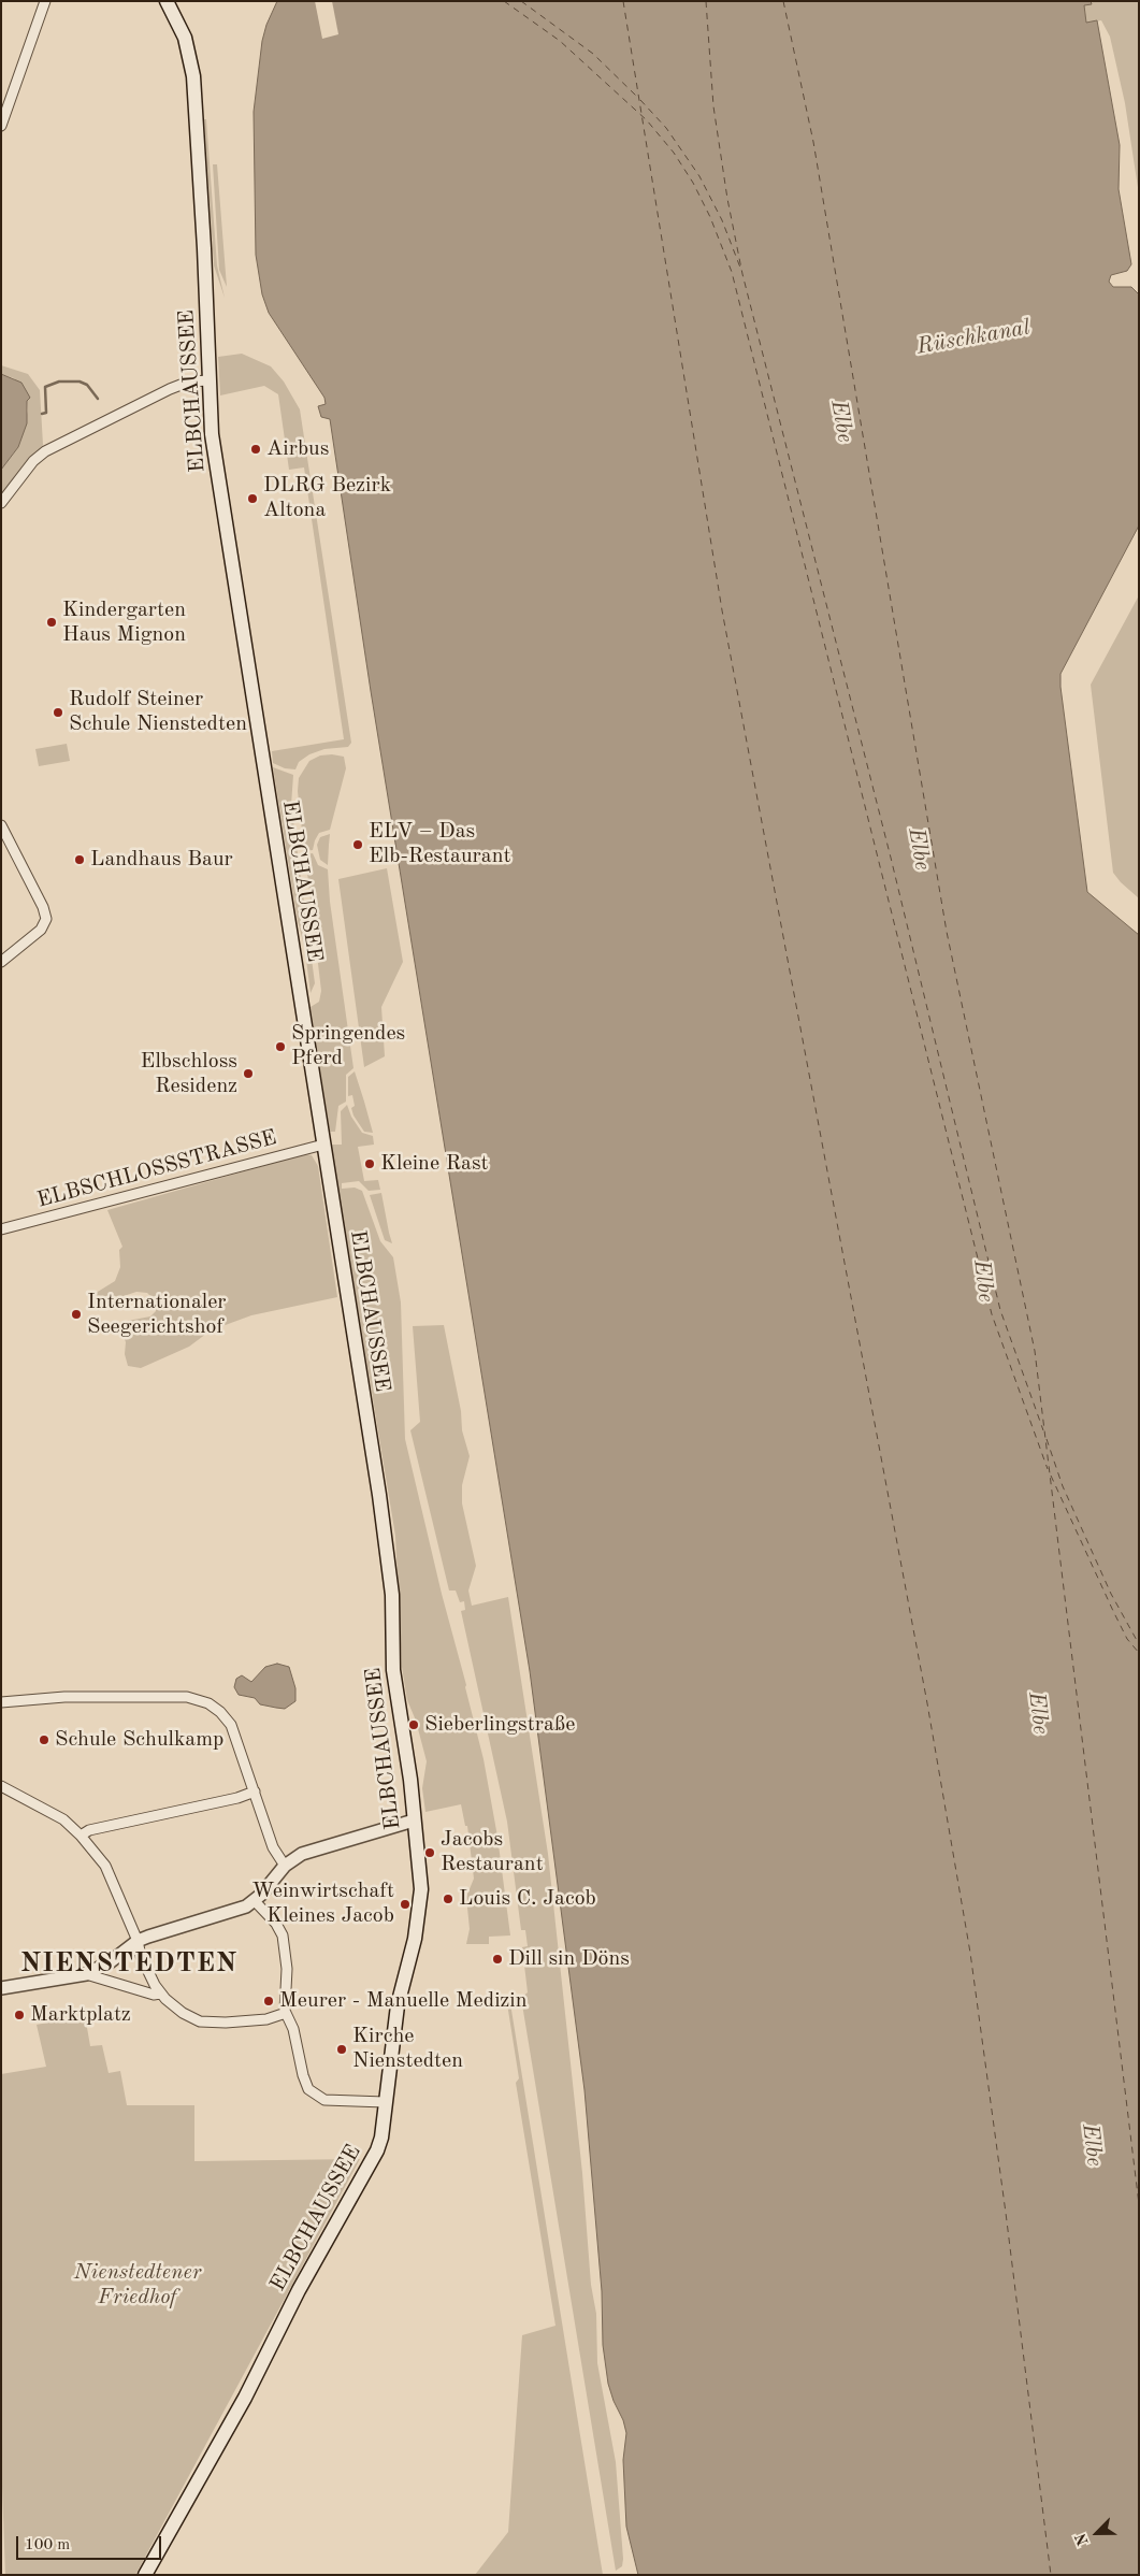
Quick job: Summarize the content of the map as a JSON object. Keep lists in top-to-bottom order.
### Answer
{
  "streets": {
    "main road": ["ELBCHAUSSEE"],
    "street": ["ELBSCHLOSSSTRASSE"]
  },
  "crossings": [
    ["ELBCHAUSSEE", "ELBSCHLOSSSTRASSE"]
  ],
  "districts": ["NIENSTEDTEN"],
  "water": ["Rüschkanal", "Elbe"],
  "parks": ["Nienstedtener Friedhof"],
  "places": [
    "Airbus",
    "DLRG Bezirk Altona",
    "Kindergarten Haus Mignon",
    "Rudolf Steiner Schule Nienstedten",
    "ELV – Das Elb-Restaurant",
    "Landhaus Baur",
    "Springendes Pferd",
    "Elbschloss Residenz",
    "Kleine Rast",
    "Internationaler Seegerichtshof",
    "Sieberlingstraße",
    "Schule Schulkamp",
    "Jacobs Restaurant",
    "Louis C. Jacob",
    "Weinwirtschaft Kleines Jacob",
    "Dill sin Döns",
    "Meurer - Manuelle Medizin",
    "Marktplatz",
    "Kirche Nienstedten"
  ],
  "scale_bar": "100 m",
  "north": "bottom left"
}
